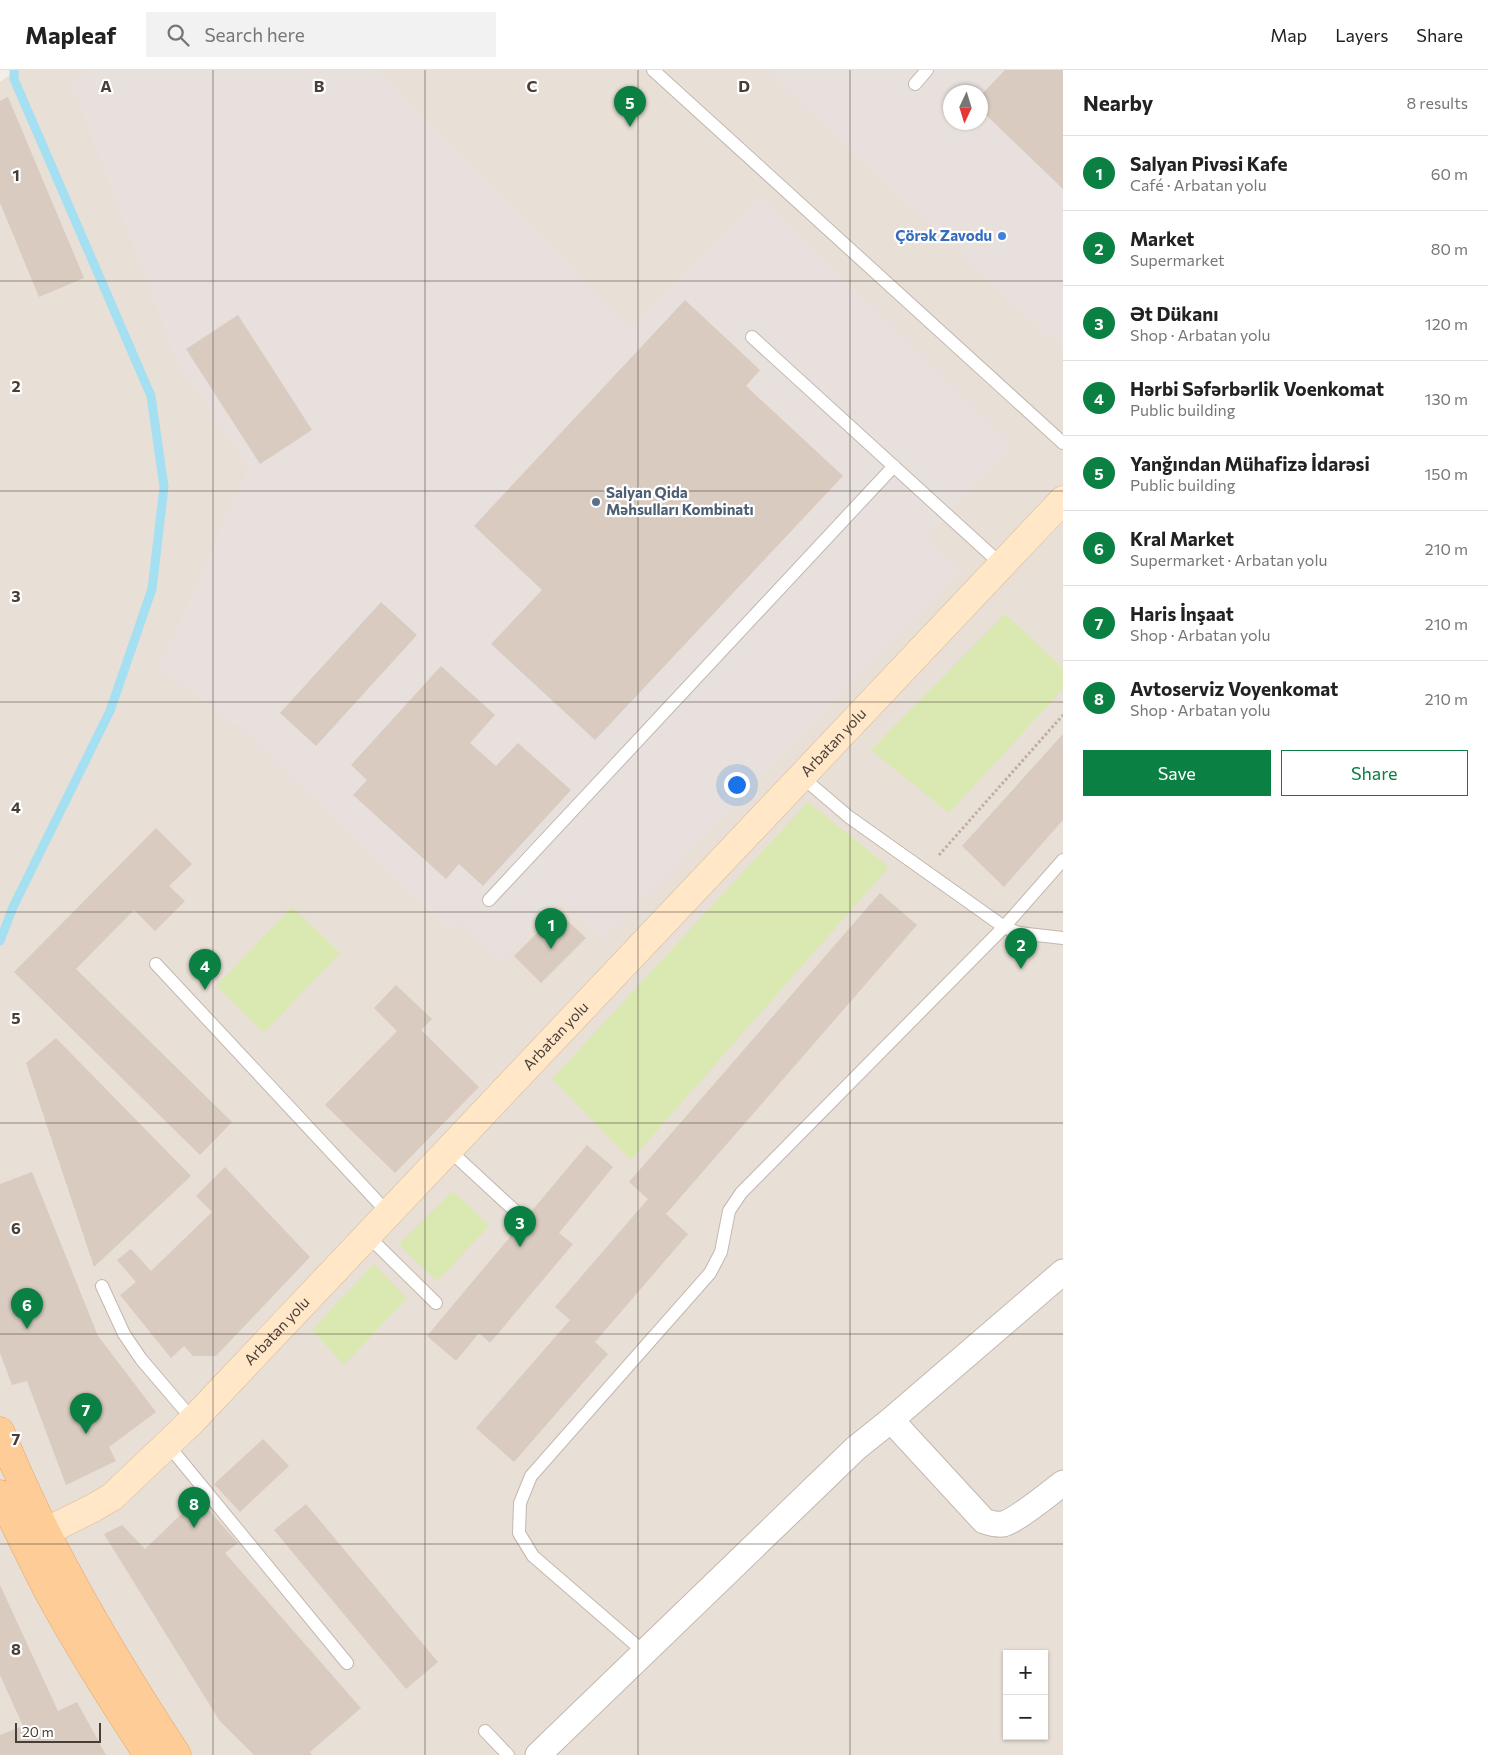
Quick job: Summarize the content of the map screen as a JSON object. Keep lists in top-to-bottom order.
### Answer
{
  "streets": {
    "main road": ["Arbatan yolu"]
  },
  "places": ["Çörək Zavodu", "Salyan Qida Məhsulları Kombinatı"],
  "scale_bar": "20 m",
  "north": "bottom",
  "page": {
    "header": "Mapleaf",
    "search": "Search here",
    "nav": ["Map", "Layers", "Share"],
    "heading": ["Nearby", "8 results"],
    "pins": [
      "5",
      "1",
      "2",
      "4",
      "3",
      "6",
      "7",
      "8"
    ],
    "list": [
      {
        "mark": "1",
        "name": "Salyan Pivəsi Kafe",
        "note": "Café · Arbatan yolu",
        "value": "60 m"
      },
      {
        "mark": "2",
        "name": "Market",
        "note": "Supermarket",
        "value": "80 m"
      },
      {
        "mark": "3",
        "name": "Ət Dükanı",
        "note": "Shop · Arbatan yolu",
        "value": "120 m"
      },
      {
        "mark": "4",
        "name": "Hərbi Səfərbərlik Voenkomat",
        "note": "Public building",
        "value": "130 m"
      },
      {
        "mark": "5",
        "name": "Yanğından Mühafizə İdarəsi",
        "note": "Public building",
        "value": "150 m"
      },
      {
        "mark": "6",
        "name": "Kral Market",
        "note": "Supermarket · Arbatan yolu",
        "value": "210 m"
      },
      {
        "mark": "7",
        "name": "Haris İnşaat",
        "note": "Shop · Arbatan yolu",
        "value": "210 m"
      },
      {
        "mark": "8",
        "name": "Avtoserviz Voyenkomat",
        "note": "Shop · Arbatan yolu",
        "value": "210 m"
      }
    ],
    "buttons": ["Save", "Share"],
    "map_buttons": ["+", "−"],
    "scale": "20 m"
  },
  "grid": {
    "columns": [
      "A",
      "B",
      "C",
      "D"
    ],
    "rows": [
      "1",
      "2",
      "3",
      "4",
      "5",
      "6",
      "7",
      "8"
    ]
  }
}
